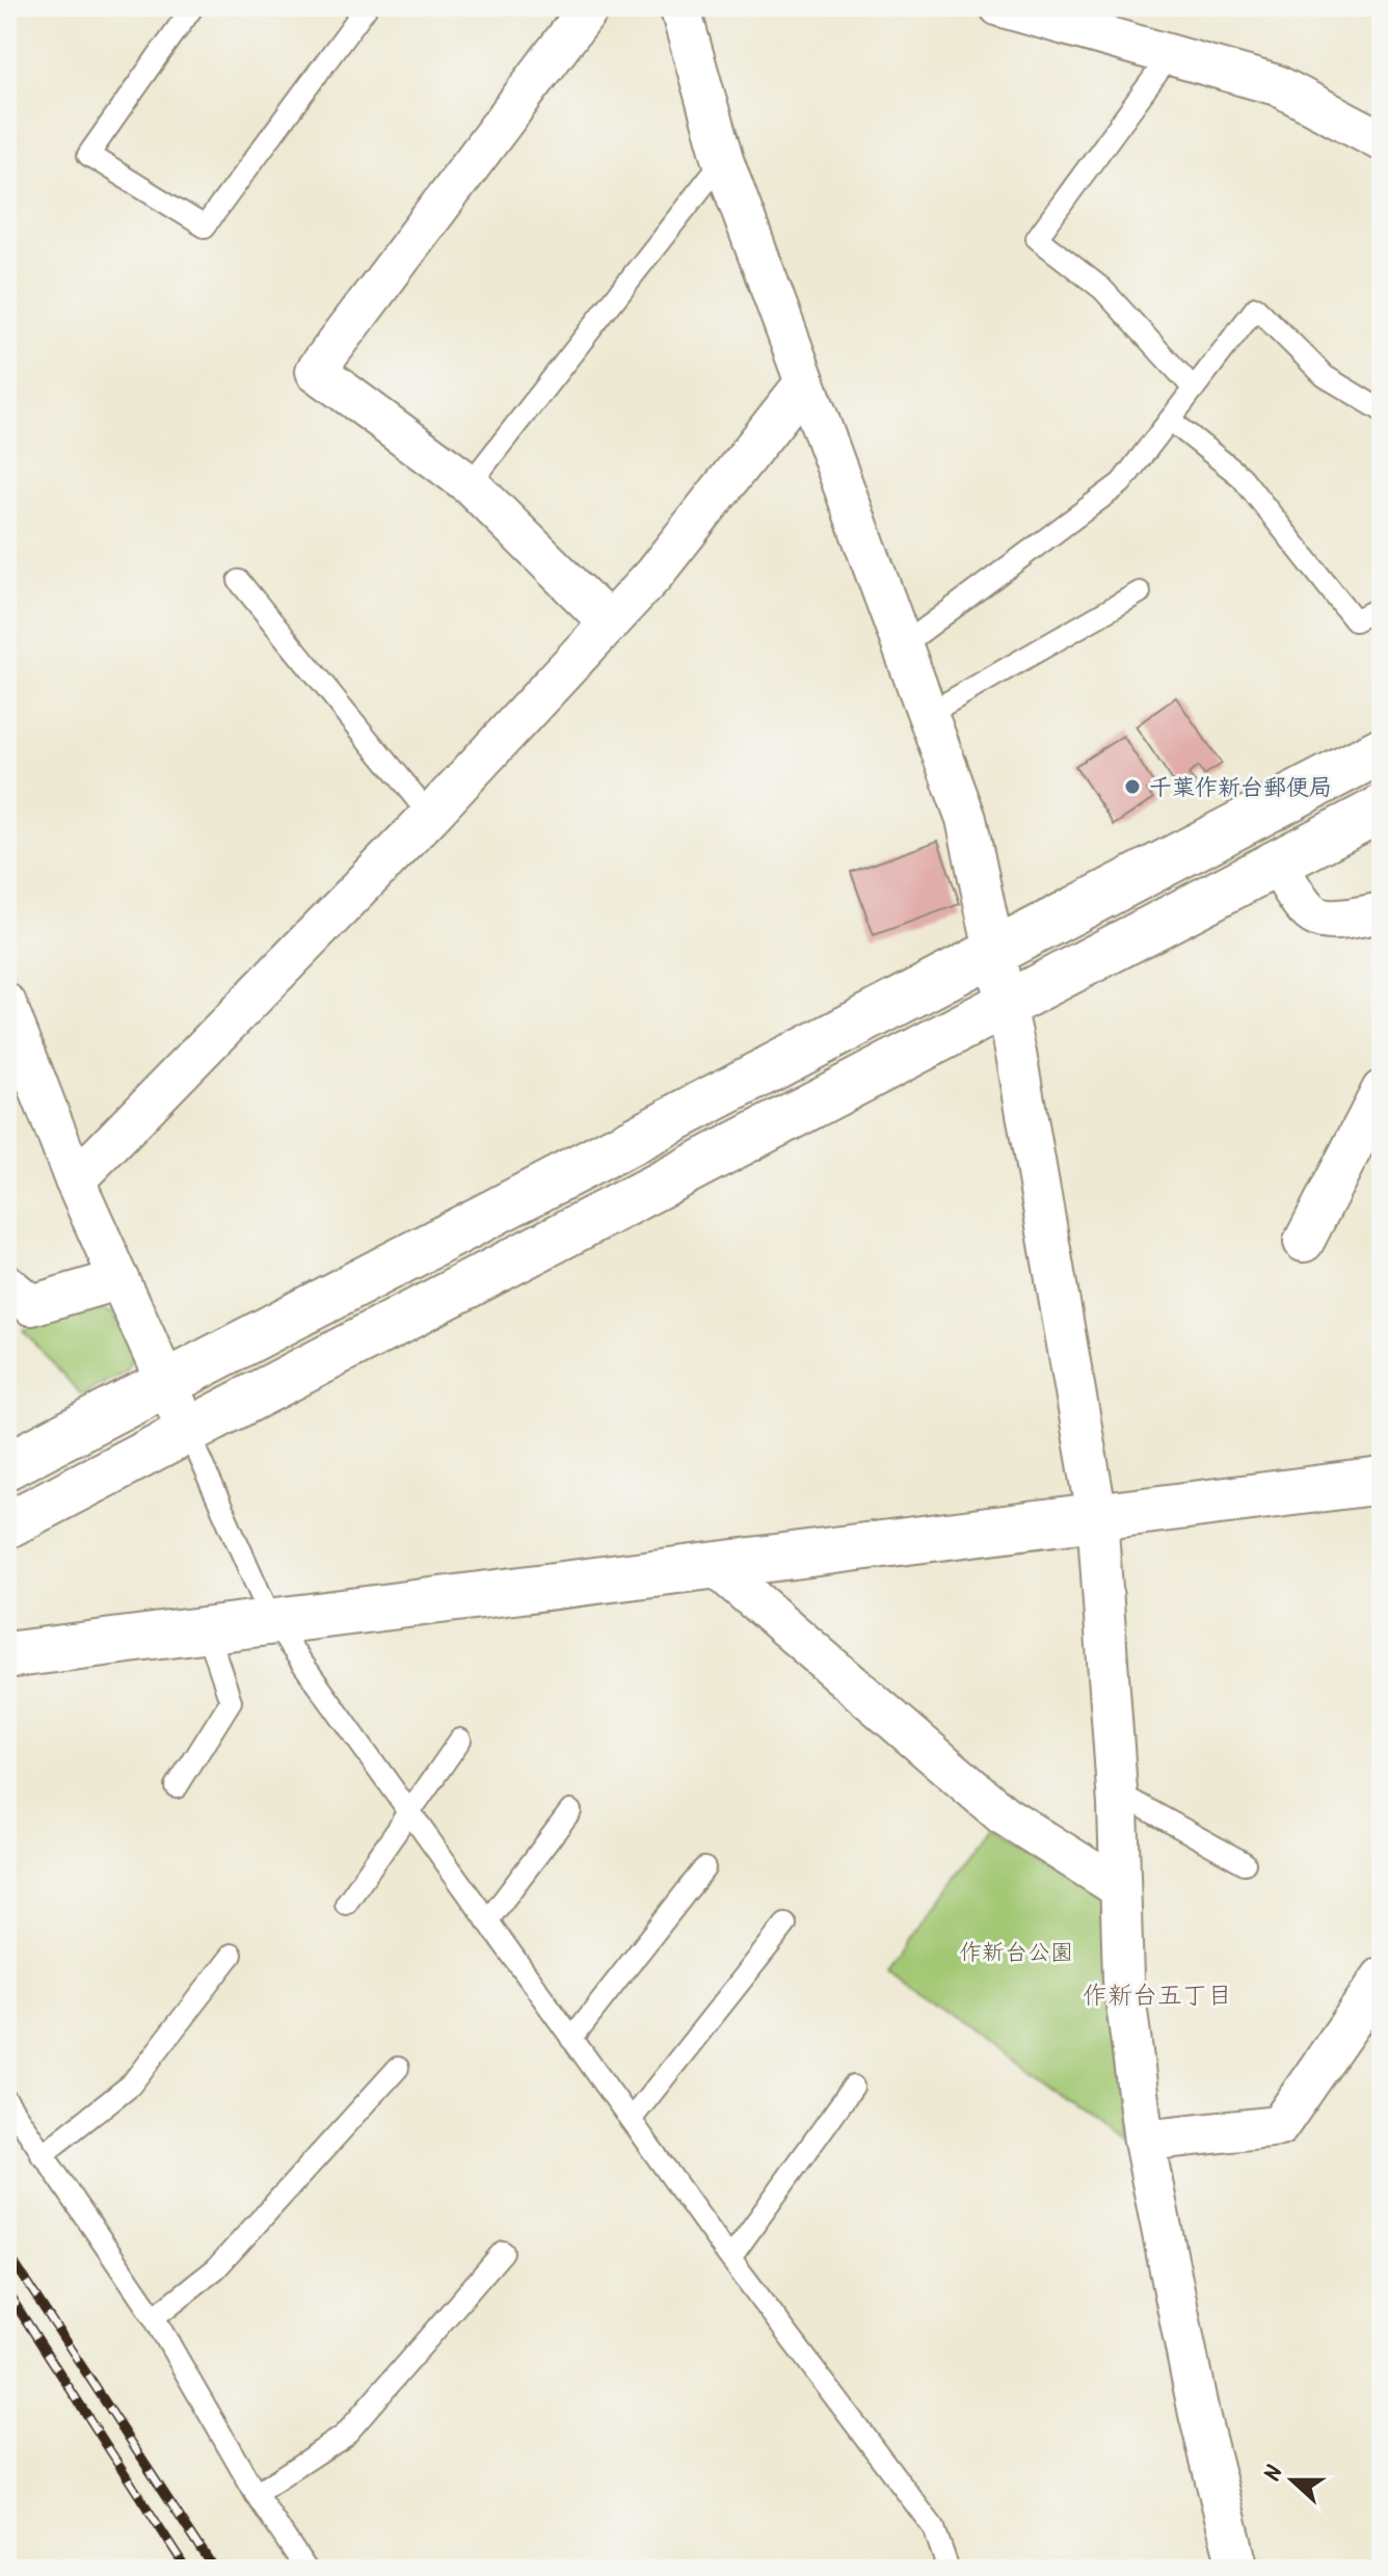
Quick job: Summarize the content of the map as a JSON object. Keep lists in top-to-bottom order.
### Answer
{
  "districts": ["作新台五丁目"],
  "parks": ["作新台公園"],
  "places": ["千葉作新台郵便局"],
  "north": "left"
}
